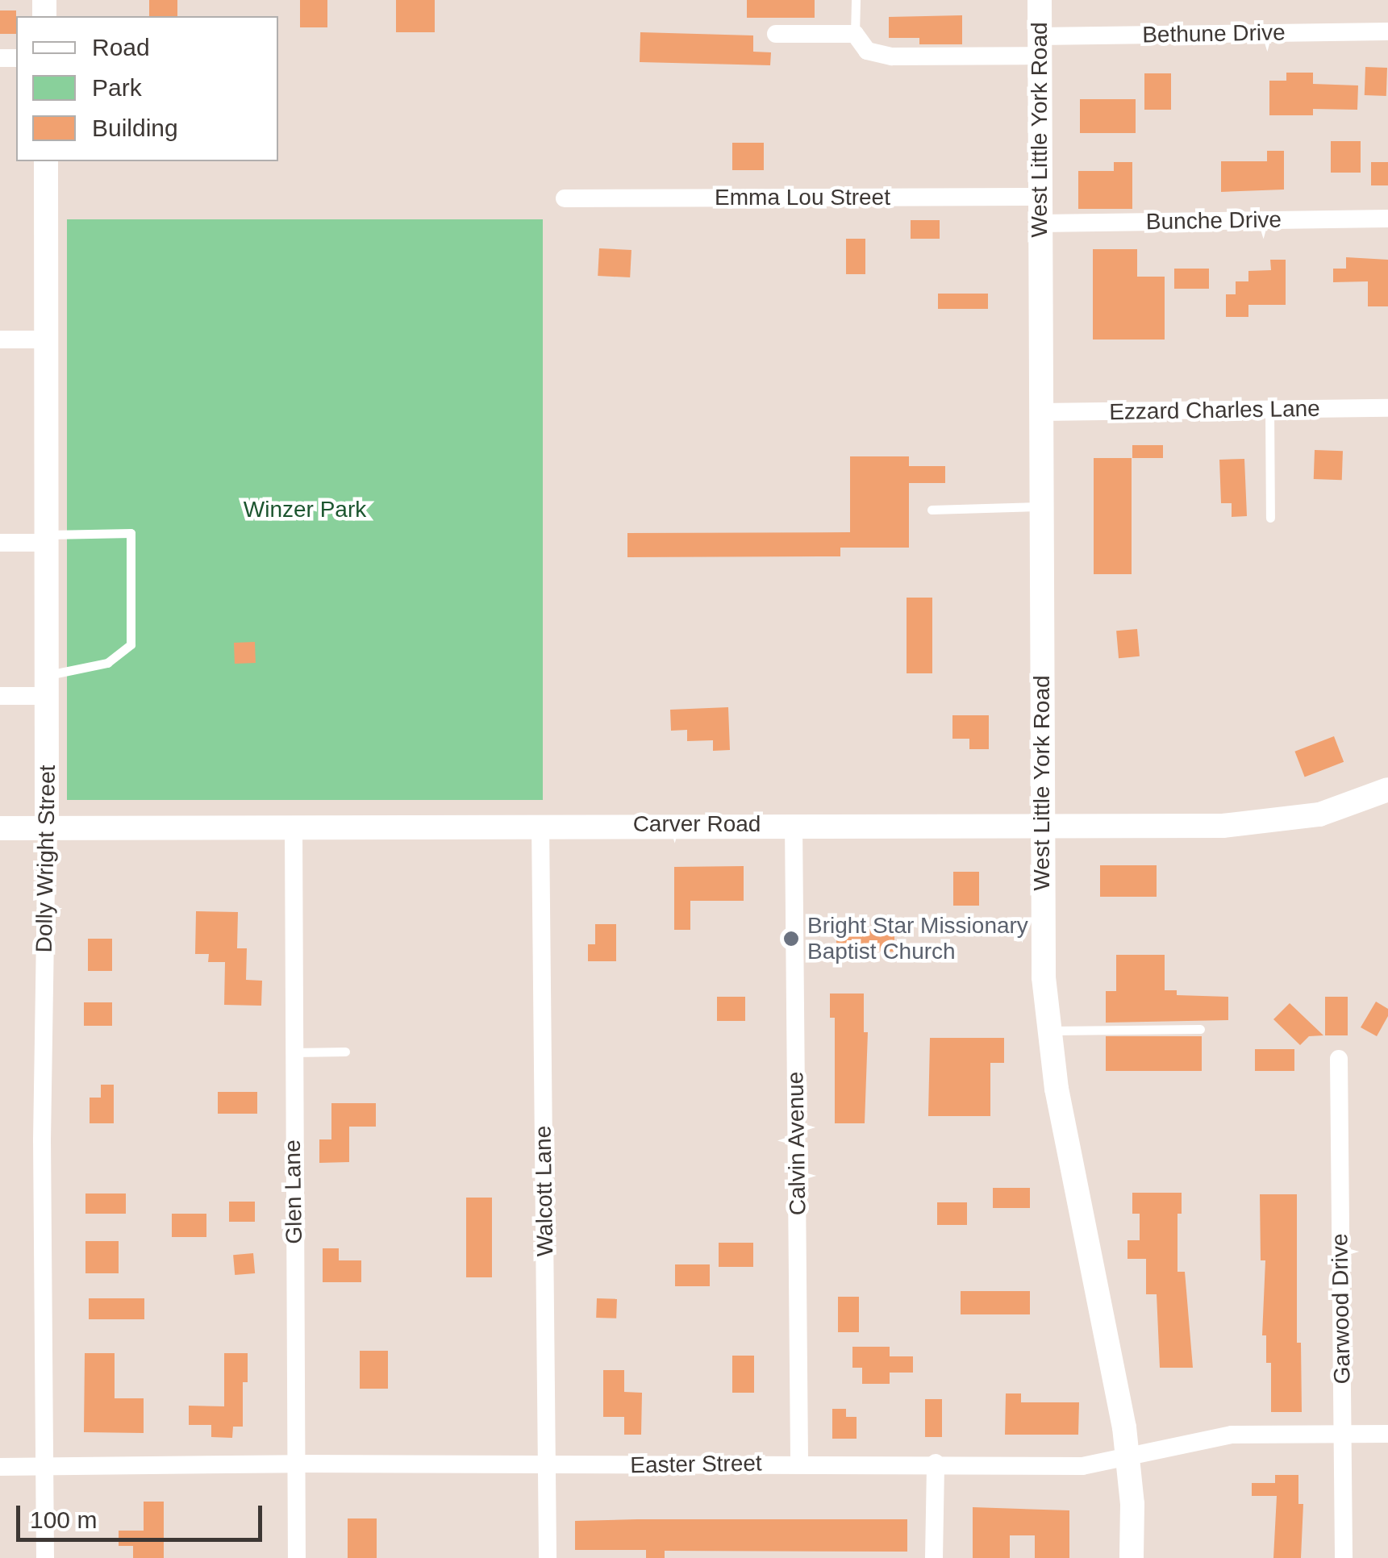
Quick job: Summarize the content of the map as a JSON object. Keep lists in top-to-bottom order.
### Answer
{
  "streets": {
    "street": [
      "Bethune Drive",
      "West Little York Road",
      "Emma Lou Street",
      "Bunche Drive",
      "Ezzard Charles Lane",
      "Carver Road",
      "Dolly Wright Street",
      "Calvin Avenue",
      "Walcott Lane",
      "Glen Lane",
      "Garwood Drive",
      "Easter Street"
    ]
  },
  "crossings": [
    ["Bethune Drive", "West Little York Road"],
    ["West Little York Road", "Emma Lou Street"],
    ["West Little York Road", "Bunche Drive"],
    ["West Little York Road", "Ezzard Charles Lane"],
    ["West Little York Road", "Carver Road"],
    ["West Little York Road", "Easter Street"],
    ["Carver Road", "Dolly Wright Street"],
    ["Carver Road", "Calvin Avenue"],
    ["Carver Road", "Walcott Lane"],
    ["Carver Road", "Glen Lane"],
    ["Dolly Wright Street", "Easter Street"],
    ["Calvin Avenue", "Easter Street"],
    ["Walcott Lane", "Easter Street"],
    ["Glen Lane", "Easter Street"],
    ["Garwood Drive", "Easter Street"]
  ],
  "parks": ["Winzer Park"],
  "places": ["Bright Star Missionary Baptist Church"],
  "legend": ["Road", "Park", "Building"],
  "scale_bar": "100 m"
}
